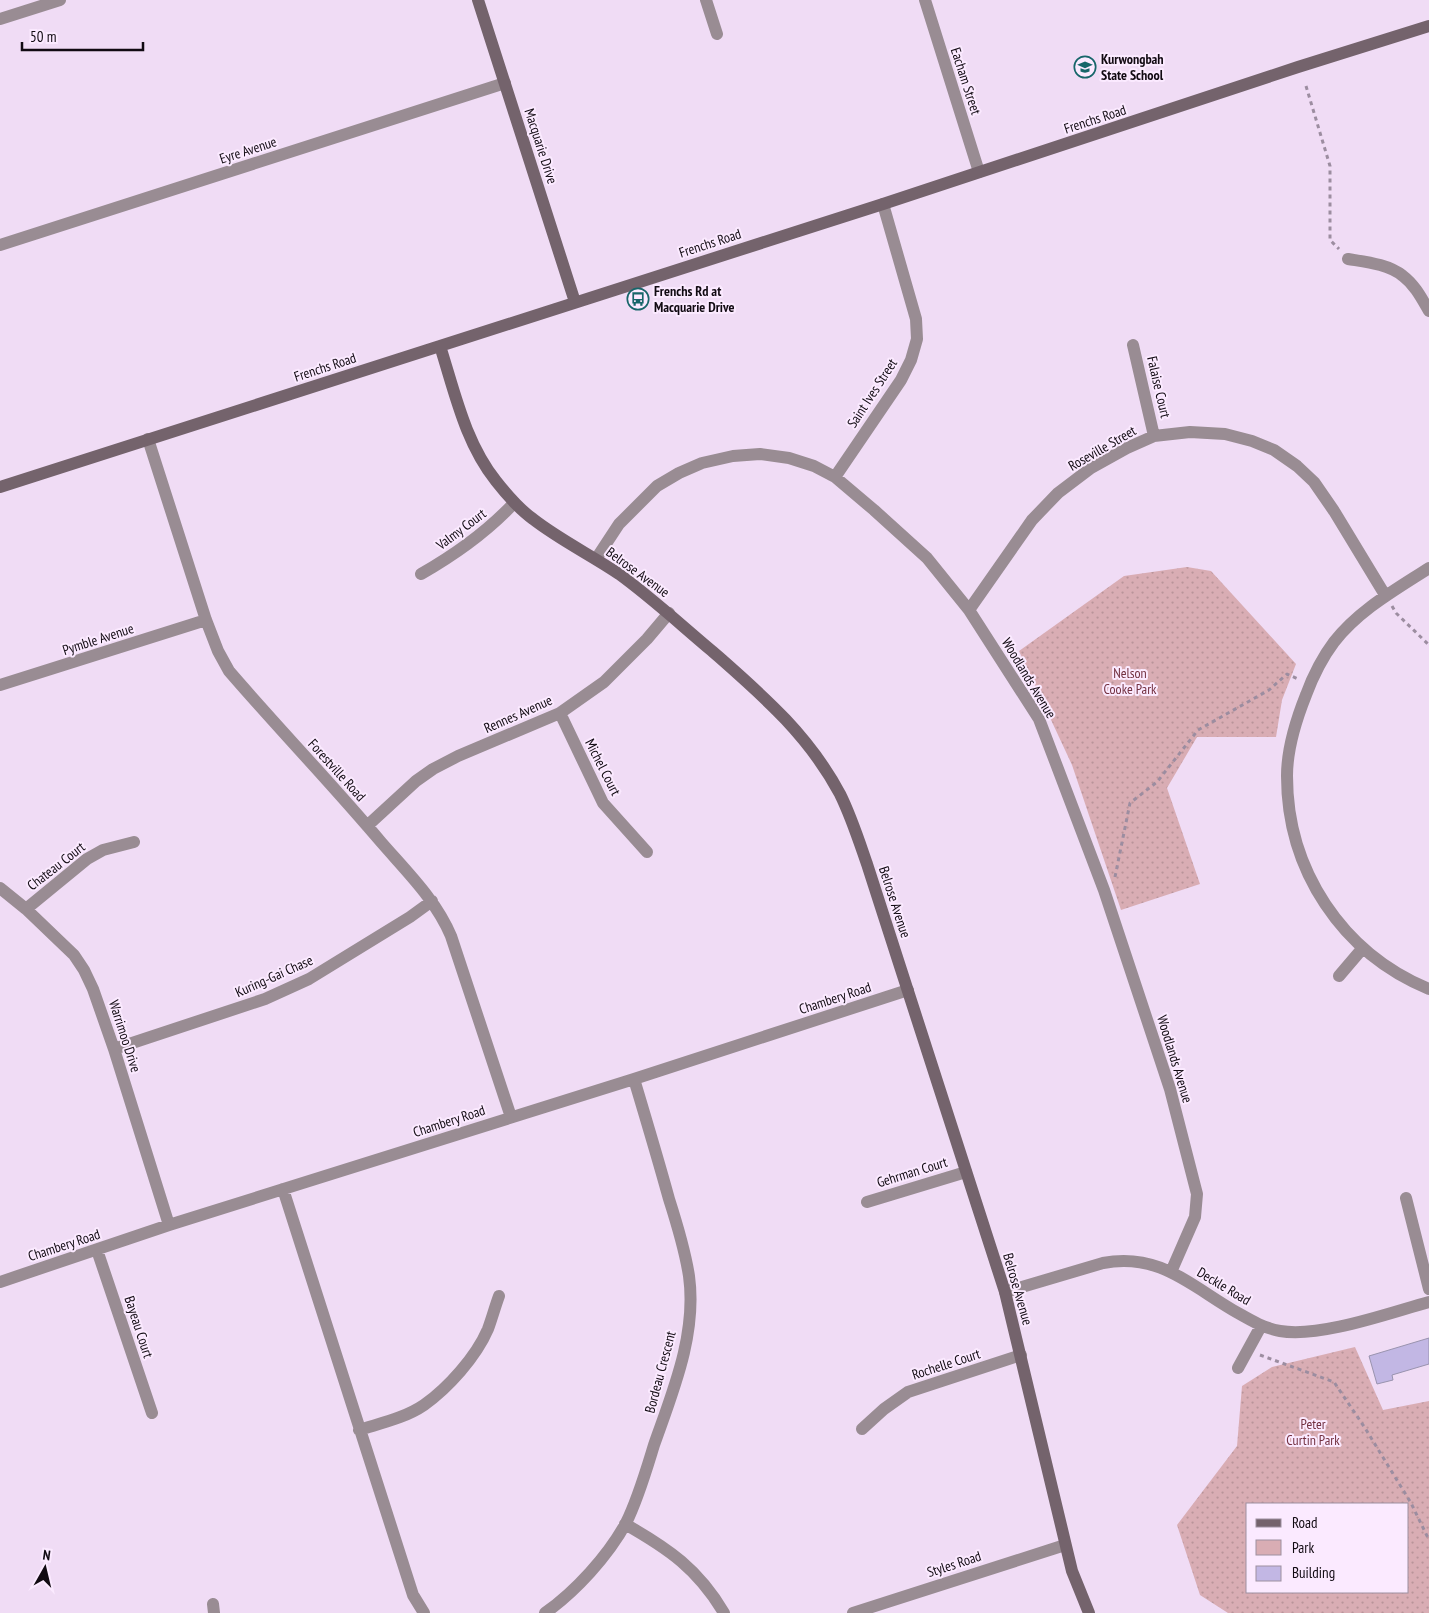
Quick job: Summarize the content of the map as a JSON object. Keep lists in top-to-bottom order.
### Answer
{
  "streets": {
    "street": [
      "Eacham Street",
      "Frenchs Road",
      "Macquarie Drive",
      "Eyre Avenue",
      "Falaise Court",
      "Saint Ives Street",
      "Roseville Street",
      "Valmy Court",
      "Belrose Avenue",
      "Pymble Avenue",
      "Woodlands Avenue",
      "Rennes Avenue",
      "Michel Court",
      "Forestville Road",
      "Chateau Court",
      "Kuring-Gai Chase",
      "Chambery Road",
      "Warrimoo Drive",
      "Gehrman Court",
      "Deckle Road",
      "Bayeau Court",
      "Rochelle Court",
      "Bordeau Crescent",
      "Styles Road"
    ]
  },
  "crossings": [
    ["Eacham Street", "Frenchs Road"],
    ["Frenchs Road", "Macquarie Drive"],
    ["Frenchs Road", "Saint Ives Street"],
    ["Frenchs Road", "Belrose Avenue"],
    ["Frenchs Road", "Forestville Road"],
    ["Macquarie Drive", "Eyre Avenue"],
    ["Falaise Court", "Roseville Street"],
    ["Saint Ives Street", "Woodlands Avenue"],
    ["Roseville Street", "Woodlands Avenue"],
    ["Valmy Court", "Belrose Avenue"],
    ["Belrose Avenue", "Woodlands Avenue"],
    ["Belrose Avenue", "Rennes Avenue"],
    ["Belrose Avenue", "Chambery Road"],
    ["Belrose Avenue", "Gehrman Court"],
    ["Belrose Avenue", "Deckle Road"],
    ["Belrose Avenue", "Rochelle Court"],
    ["Belrose Avenue", "Styles Road"],
    ["Pymble Avenue", "Forestville Road"],
    ["Woodlands Avenue", "Deckle Road"],
    ["Rennes Avenue", "Michel Court"],
    ["Rennes Avenue", "Forestville Road"],
    ["Forestville Road", "Kuring-Gai Chase"],
    ["Forestville Road", "Chambery Road"],
    ["Chateau Court", "Warrimoo Drive"],
    ["Kuring-Gai Chase", "Warrimoo Drive"],
    ["Chambery Road", "Warrimoo Drive"],
    ["Chambery Road", "Bayeau Court"],
    ["Chambery Road", "Bordeau Crescent"]
  ],
  "parks": ["Nelson Cooke Park", "Peter Curtin Park"],
  "places": {
    "school or university": ["Kurwongbah State School"],
    "bus stop": ["Frenchs Rd at Macquarie Drive"]
  },
  "legend": ["Road", "Park", "Building"],
  "scale_bar": "50 m",
  "north": "top"
}
